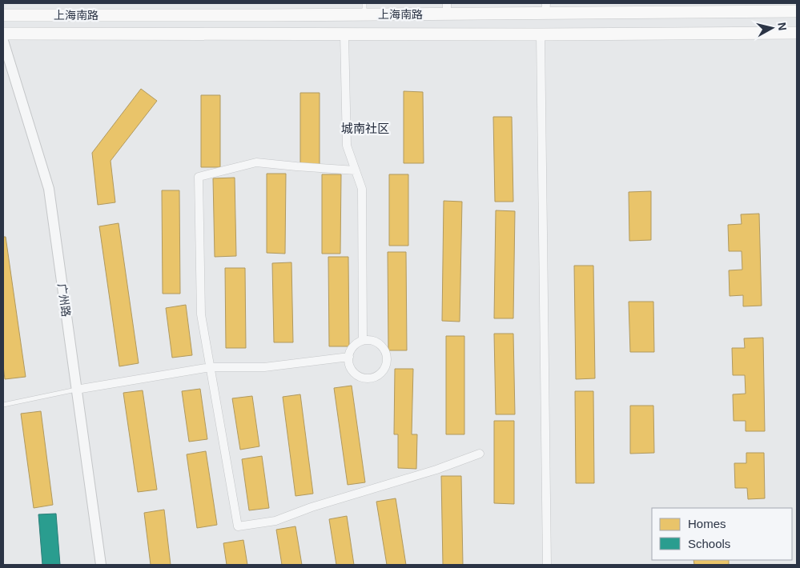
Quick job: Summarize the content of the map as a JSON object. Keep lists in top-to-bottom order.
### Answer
{
  "streets": {
    "main road": ["上海南路"],
    "street": ["广州路"]
  },
  "districts": ["城南社区"],
  "legend": ["Homes", "Schools"],
  "north": "right"
}
